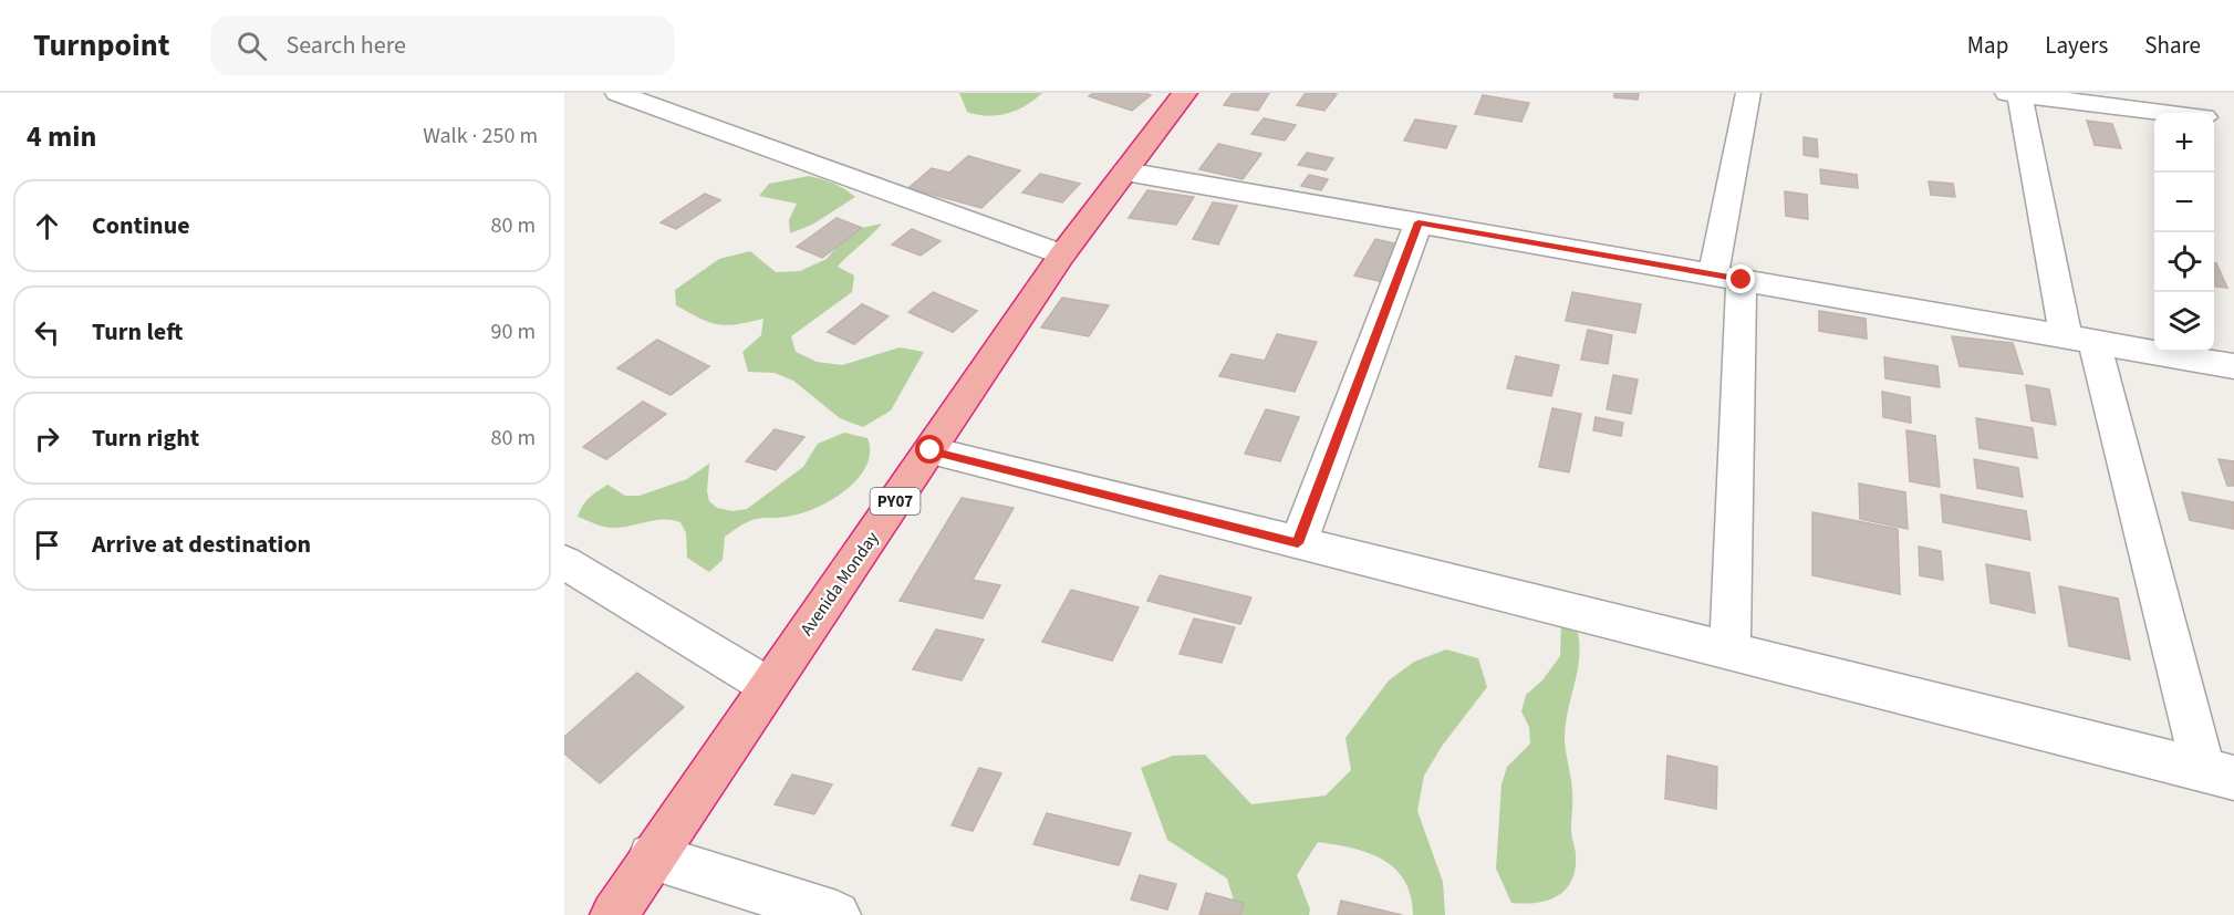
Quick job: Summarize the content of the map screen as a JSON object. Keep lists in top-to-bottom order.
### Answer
{
  "streets": {
    "highway": ["PY07", "Avenida Monday"]
  },
  "page": {
    "header": "Turnpoint",
    "search": "Search here",
    "nav": ["Map", "Layers", "Share"],
    "heading": ["4 min", "Walk · 250 m"],
    "map_buttons": ["+", "−"],
    "list": [
      ["Continue", "80 m"],
      ["Turn left", "90 m"],
      ["Turn right", "80 m"],
      "Arrive at destination"
    ]
  }
}
